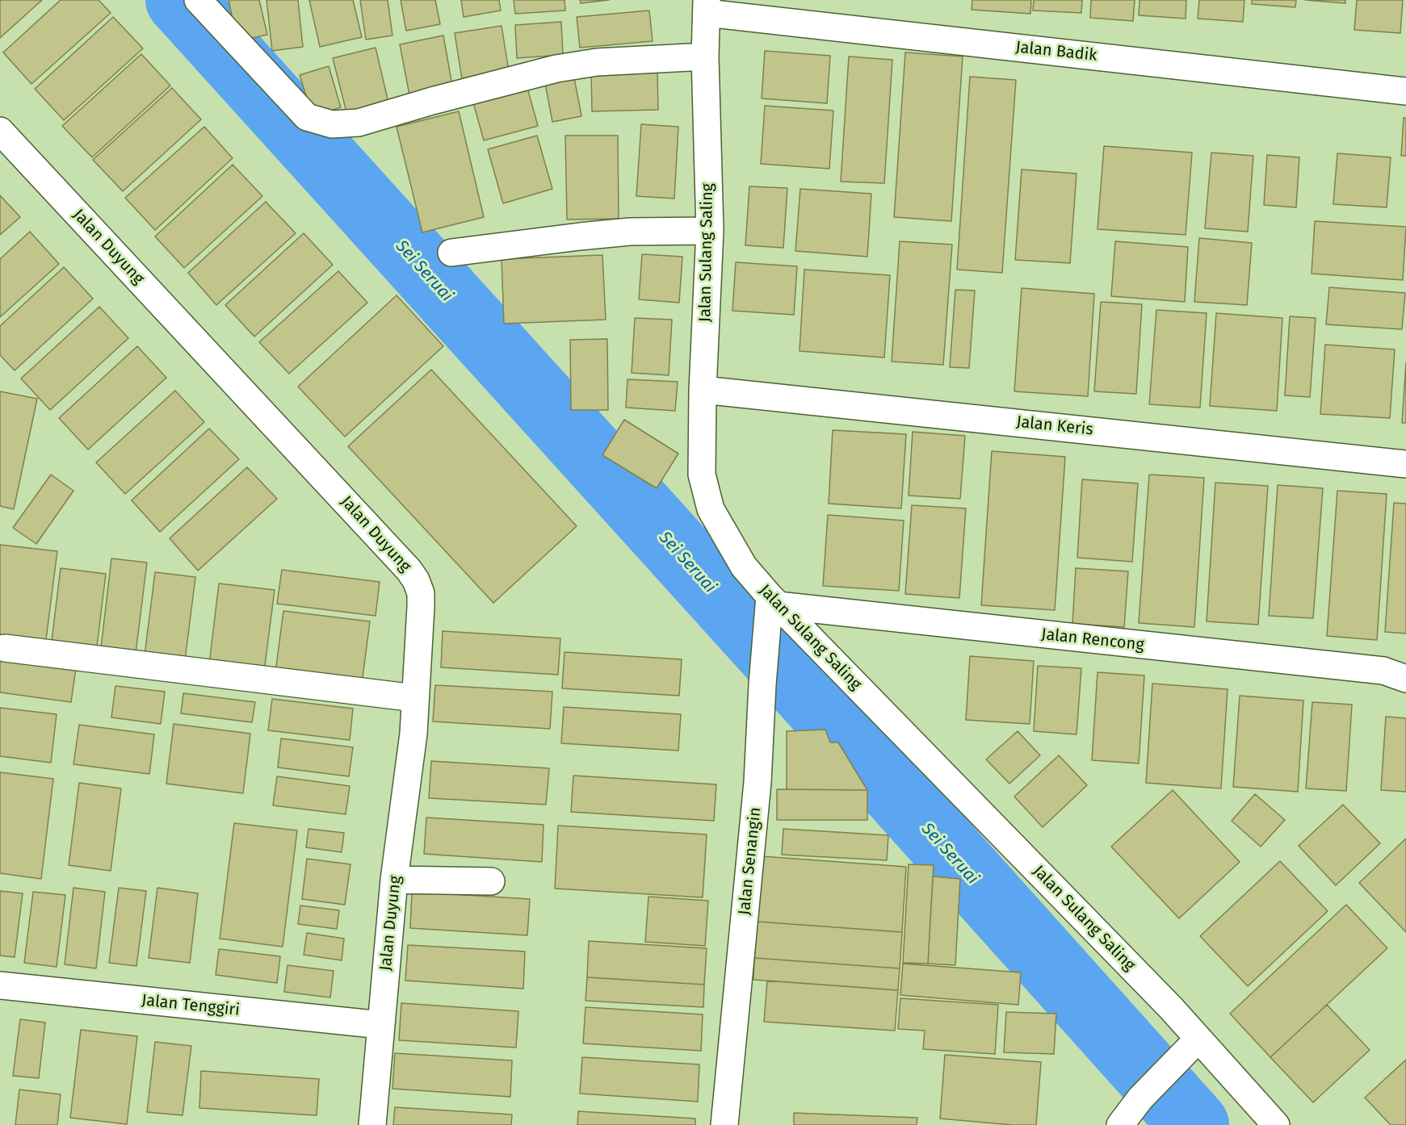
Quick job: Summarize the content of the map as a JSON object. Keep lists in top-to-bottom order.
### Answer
{
  "streets": {
    "street": [
      "Jalan Badik",
      "Jalan Duyung",
      "Jalan Sulang Saling",
      "Jalan Keris",
      "Jalan Rencong",
      "Jalan Senangin",
      "Jalan Tenggiri"
    ]
  },
  "crossings": [
    ["Jalan Badik", "Jalan Sulang Saling"],
    ["Jalan Duyung", "Jalan Tenggiri"],
    ["Jalan Sulang Saling", "Jalan Keris"],
    ["Jalan Sulang Saling", "Jalan Rencong"],
    ["Jalan Sulang Saling", "Jalan Senangin"],
    ["Jalan Rencong", "Jalan Senangin"]
  ],
  "water": ["Sei Seruai"]
}
